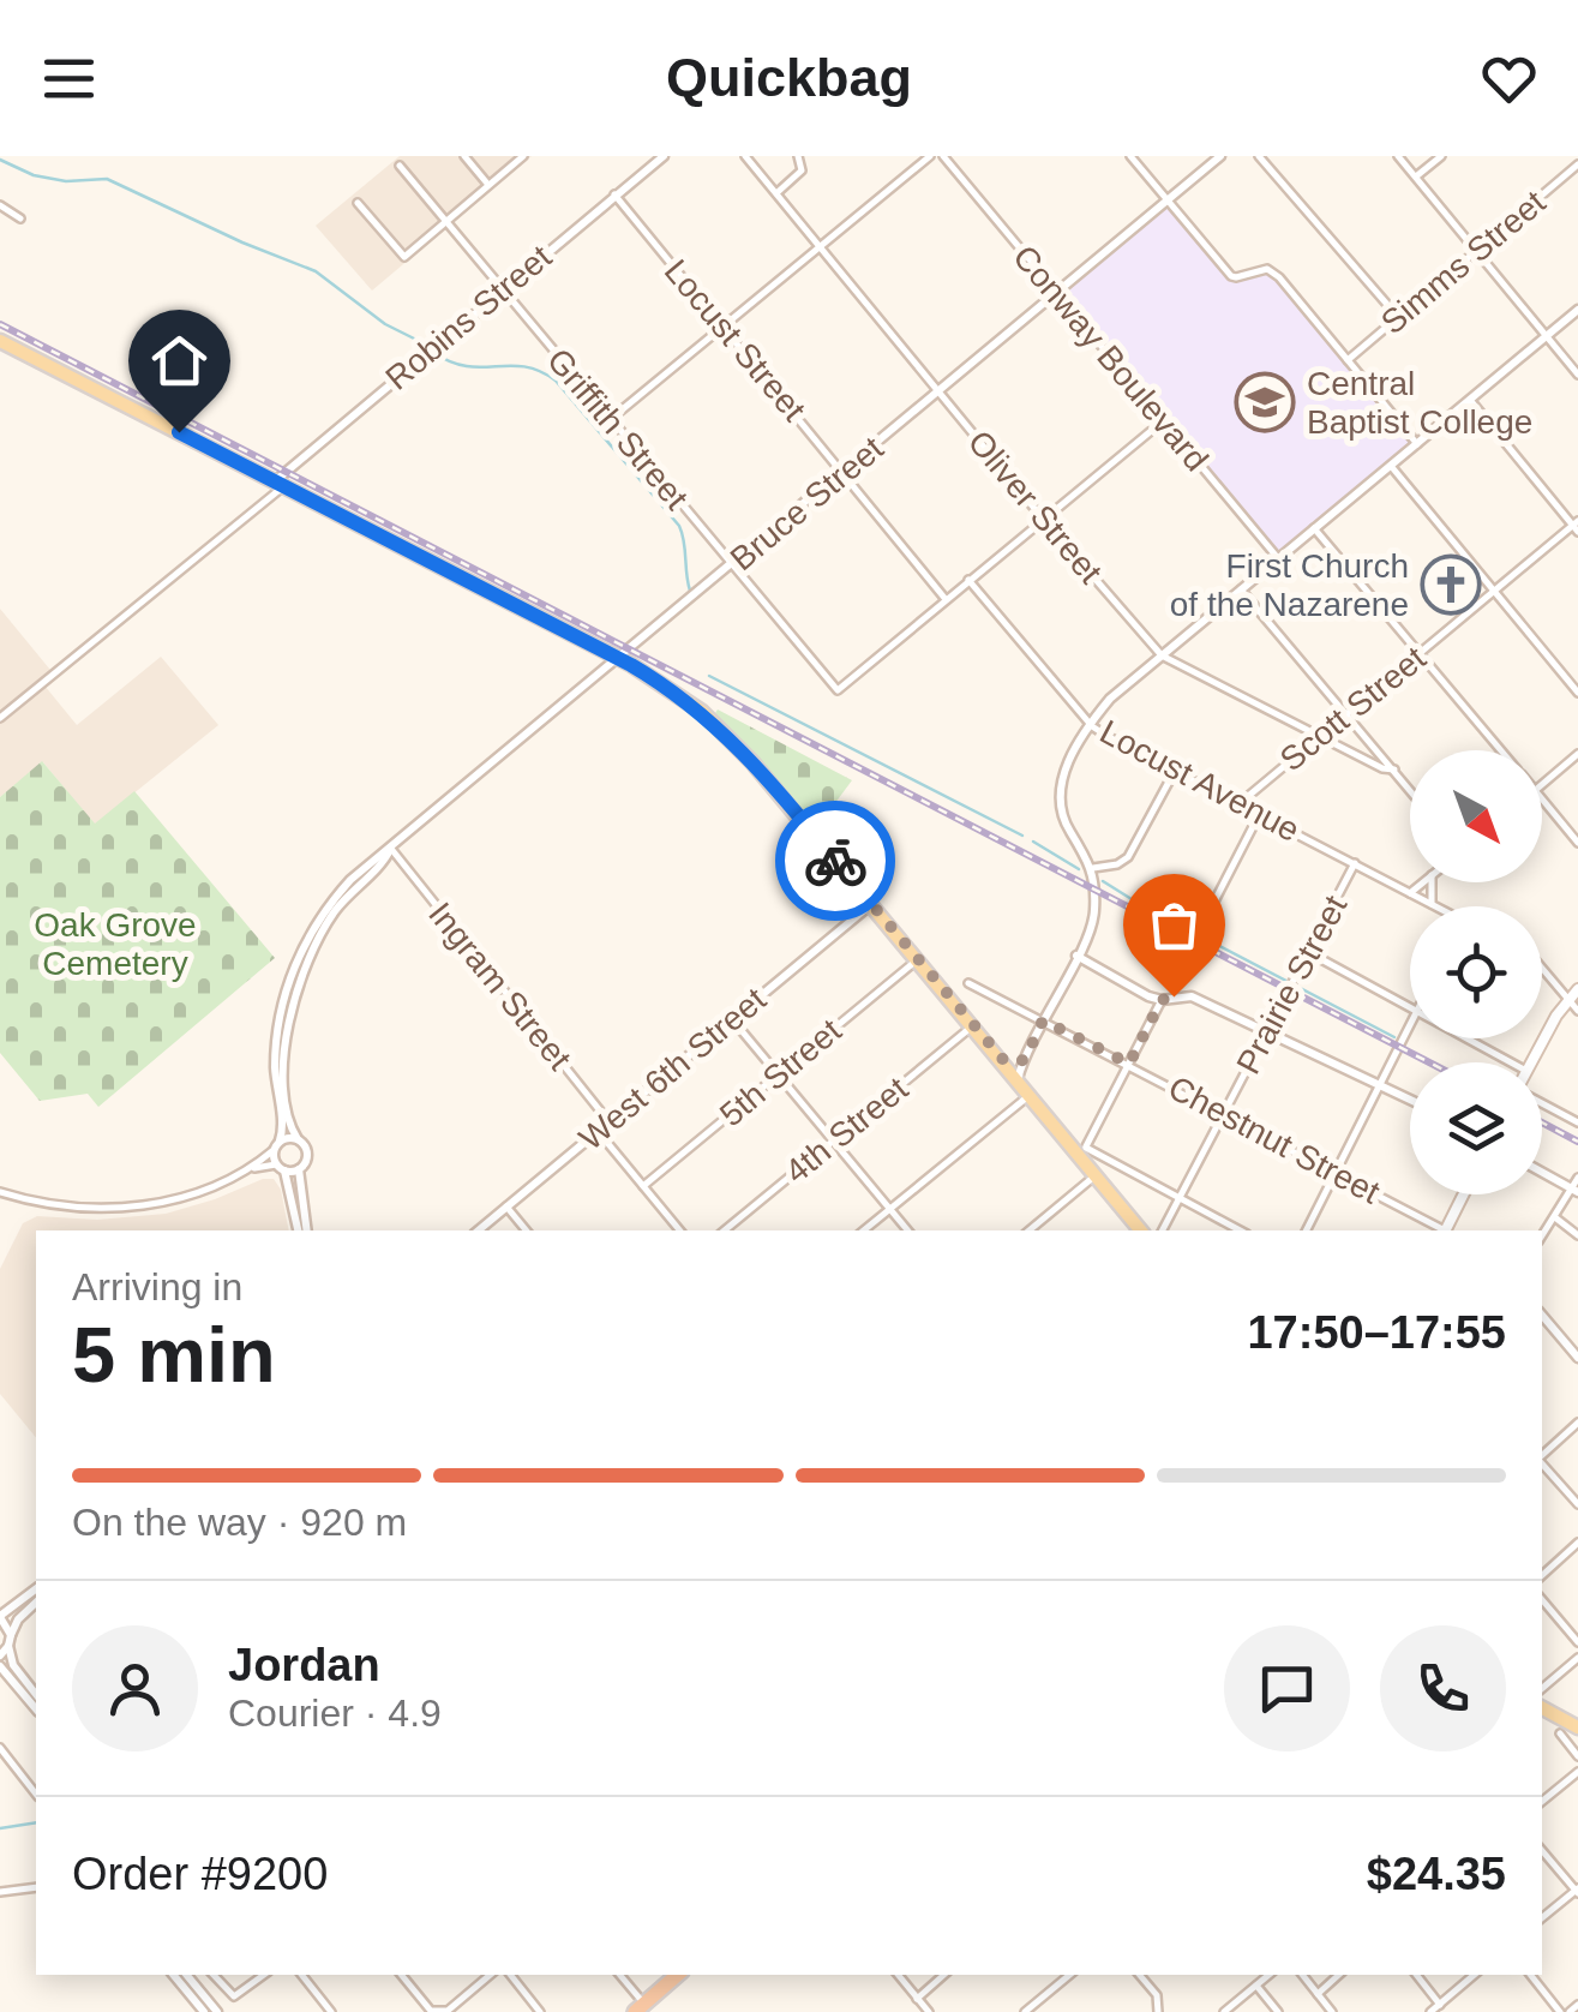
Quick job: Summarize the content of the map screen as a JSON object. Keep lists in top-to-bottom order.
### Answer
{
  "streets": {
    "street": [
      "Simms Street",
      "Robins Street",
      "Locust Street",
      "Conway Boulevard",
      "Griffith Street",
      "Bruce Street",
      "Oliver Street",
      "Scott Street",
      "Locust Avenue",
      "Prairie Street",
      "Ingram Street",
      "West 6th Street",
      "5th Street",
      "4th Street",
      "Chestnut Street"
    ]
  },
  "crossings": [
    ["Robins Street", "Locust Street"],
    ["Robins Street", "Griffith Street"],
    ["Locust Street", "Griffith Street"],
    ["Locust Street", "Bruce Street"],
    ["Conway Boulevard", "Bruce Street"],
    ["Griffith Street", "Bruce Street"],
    ["Bruce Street", "Oliver Street"],
    ["Bruce Street", "Ingram Street"],
    ["Oliver Street", "Scott Street"],
    ["Scott Street", "Locust Avenue"],
    ["Locust Avenue", "Prairie Street"],
    ["Prairie Street", "Chestnut Street"],
    ["Ingram Street", "West 6th Street"]
  ],
  "parks": ["Oak Grove Cemetery"],
  "places": {
    "school or university": ["Central Baptist College"],
    "church": ["First Church of the Nazarene"]
  },
  "north": "bottom right",
  "page": {
    "header": "Quickbag",
    "heading": ["5 min", "Arriving in", "17:50–17:55"],
    "panel": [
      "Jordan",
      "Courier · 4.9",
      "Order #9200",
      "$24.35"
    ],
    "bar": "On the way · 920 m"
  }
}
